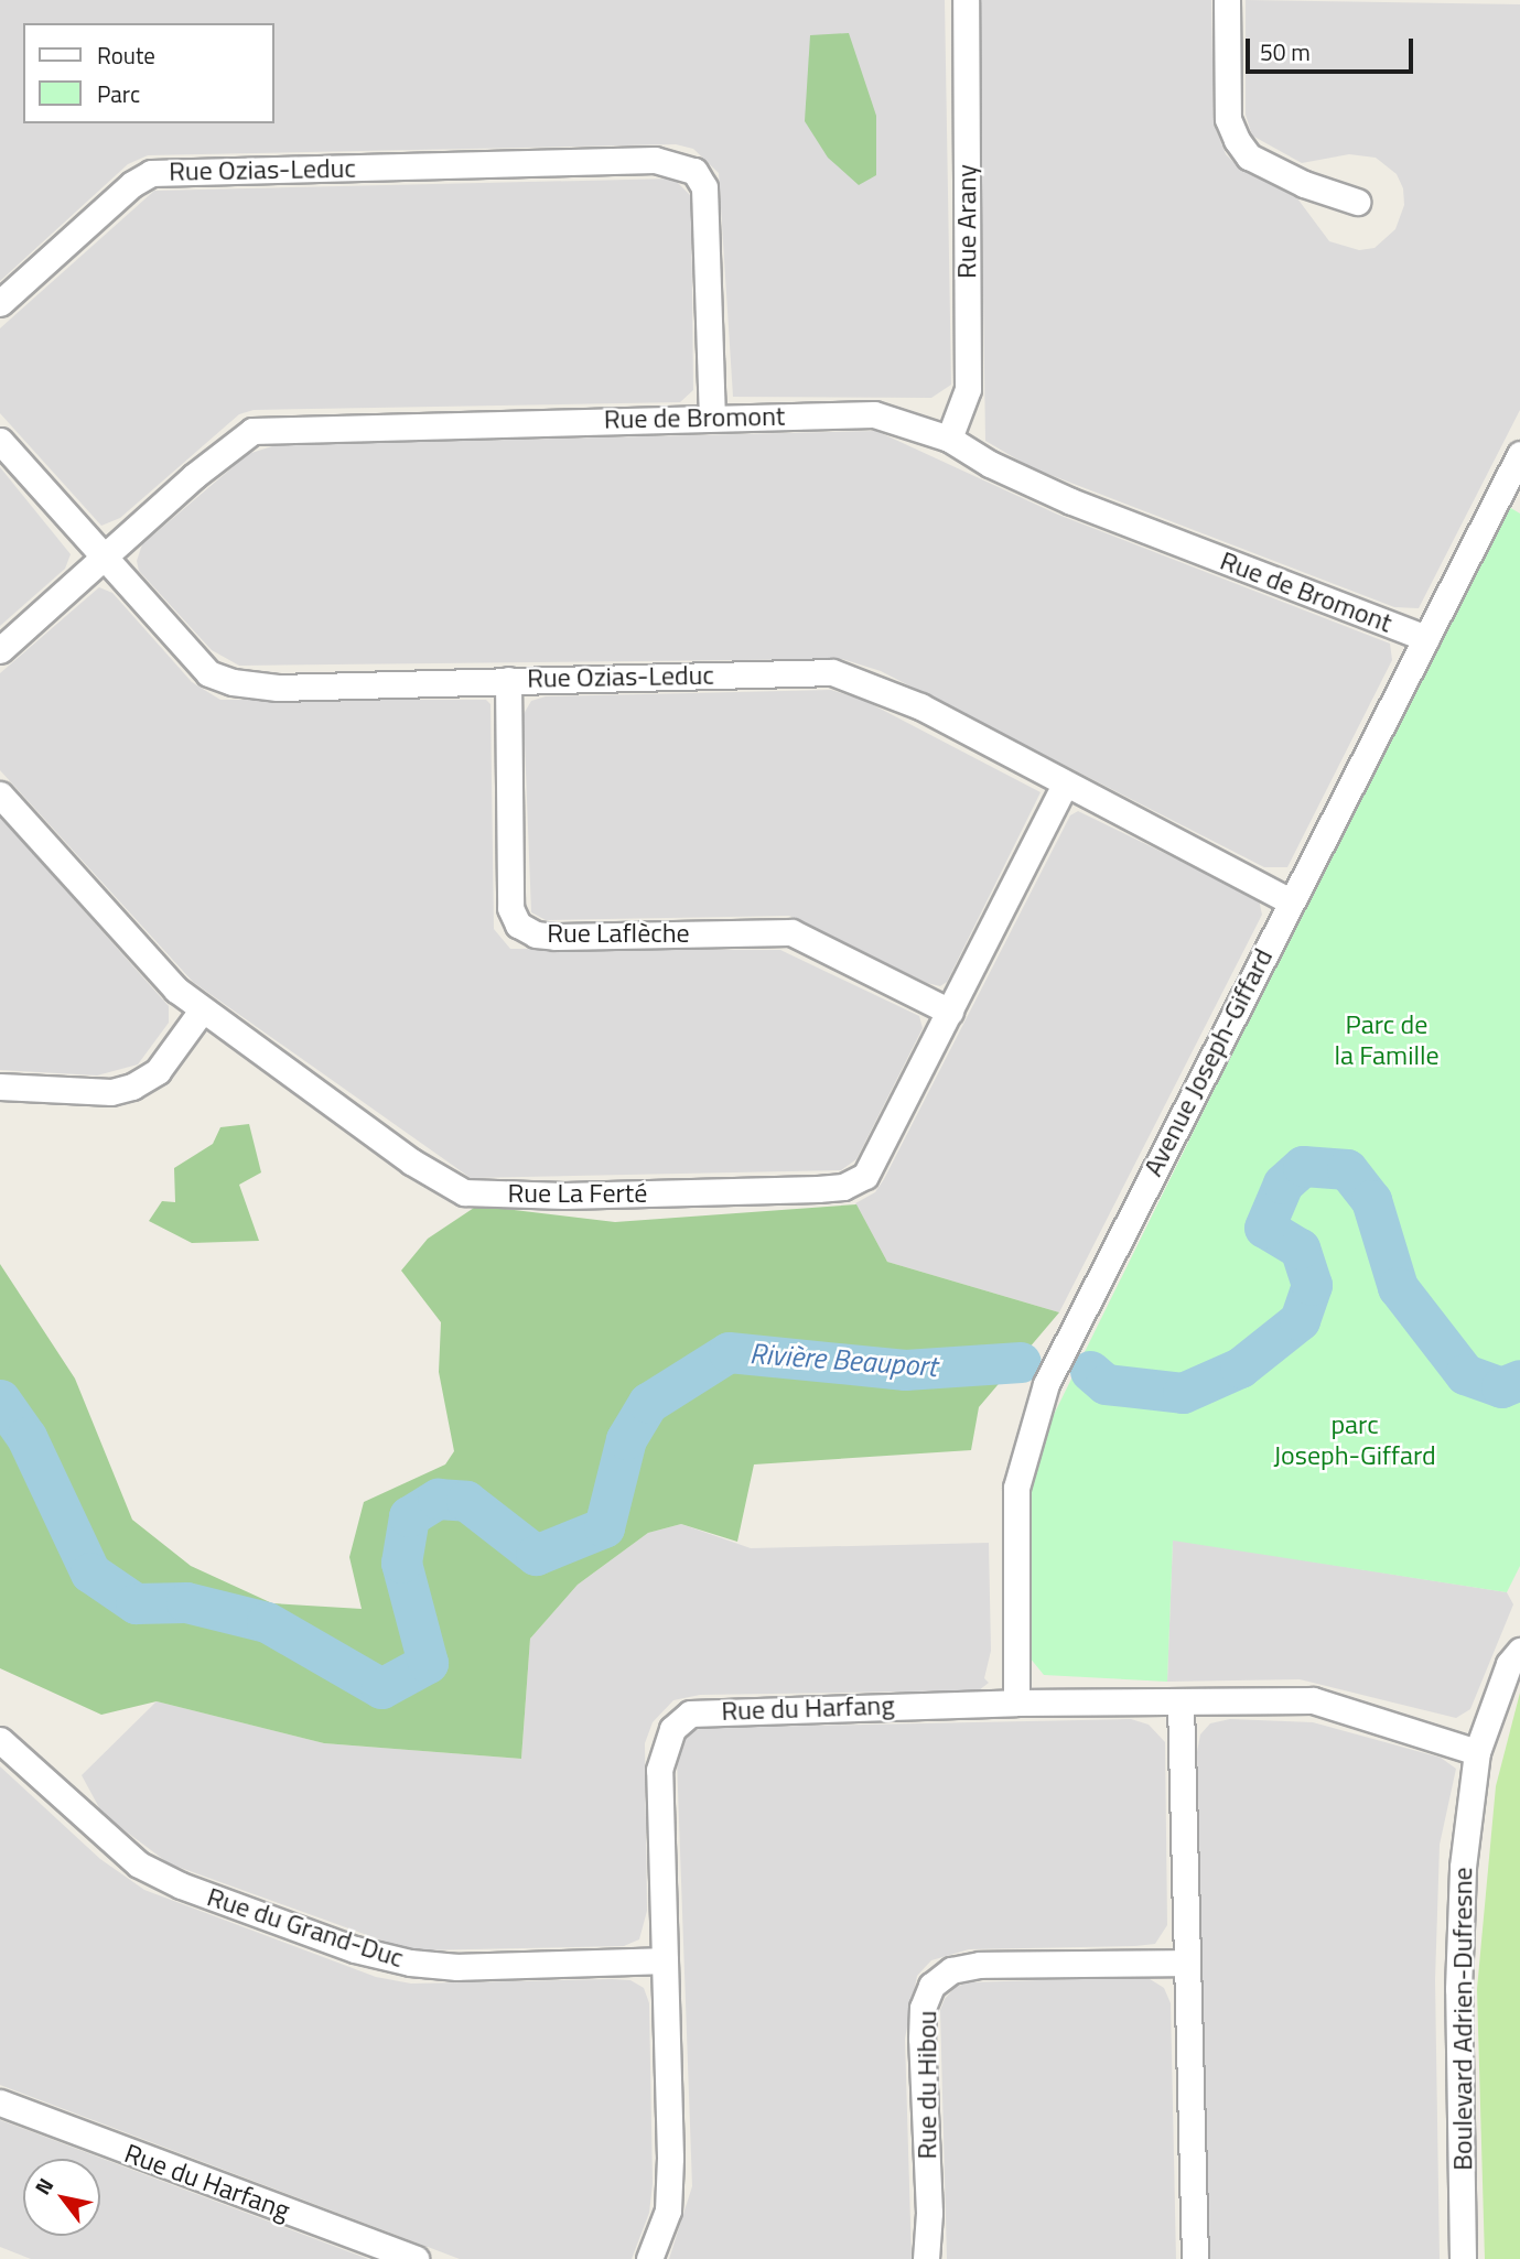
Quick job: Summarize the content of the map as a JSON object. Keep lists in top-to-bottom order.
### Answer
{
  "streets": {
    "street": [
      "Rue Ozias-Leduc",
      "Rue Arany",
      "Rue de Bromont",
      "Rue Laflèche",
      "Avenue Joseph-Giffard",
      "Rue La Ferté",
      "Rue du Harfang",
      "Rue du Grand-Duc",
      "Boulevard Adrien-Dufresne",
      "Rue du Hibou"
    ]
  },
  "crossings": [
    ["Rue Ozias-Leduc", "Rue de Bromont"],
    ["Rue Ozias-Leduc", "Rue Laflèche"],
    ["Rue Ozias-Leduc", "Avenue Joseph-Giffard"],
    ["Rue Ozias-Leduc", "Rue La Ferté"],
    ["Rue Arany", "Rue de Bromont"],
    ["Rue de Bromont", "Avenue Joseph-Giffard"],
    ["Rue Laflèche", "Rue La Ferté"],
    ["Avenue Joseph-Giffard", "Rue du Harfang"],
    ["Rue du Harfang", "Rue du Grand-Duc"],
    ["Rue du Harfang", "Boulevard Adrien-Dufresne"]
  ],
  "water": ["Rivière Beauport"],
  "parks": ["Parc de la Famille", "parc Joseph-Giffard"],
  "legend": ["Route", "Parc"],
  "scale_bar": "50 m",
  "north": "top left"
}
